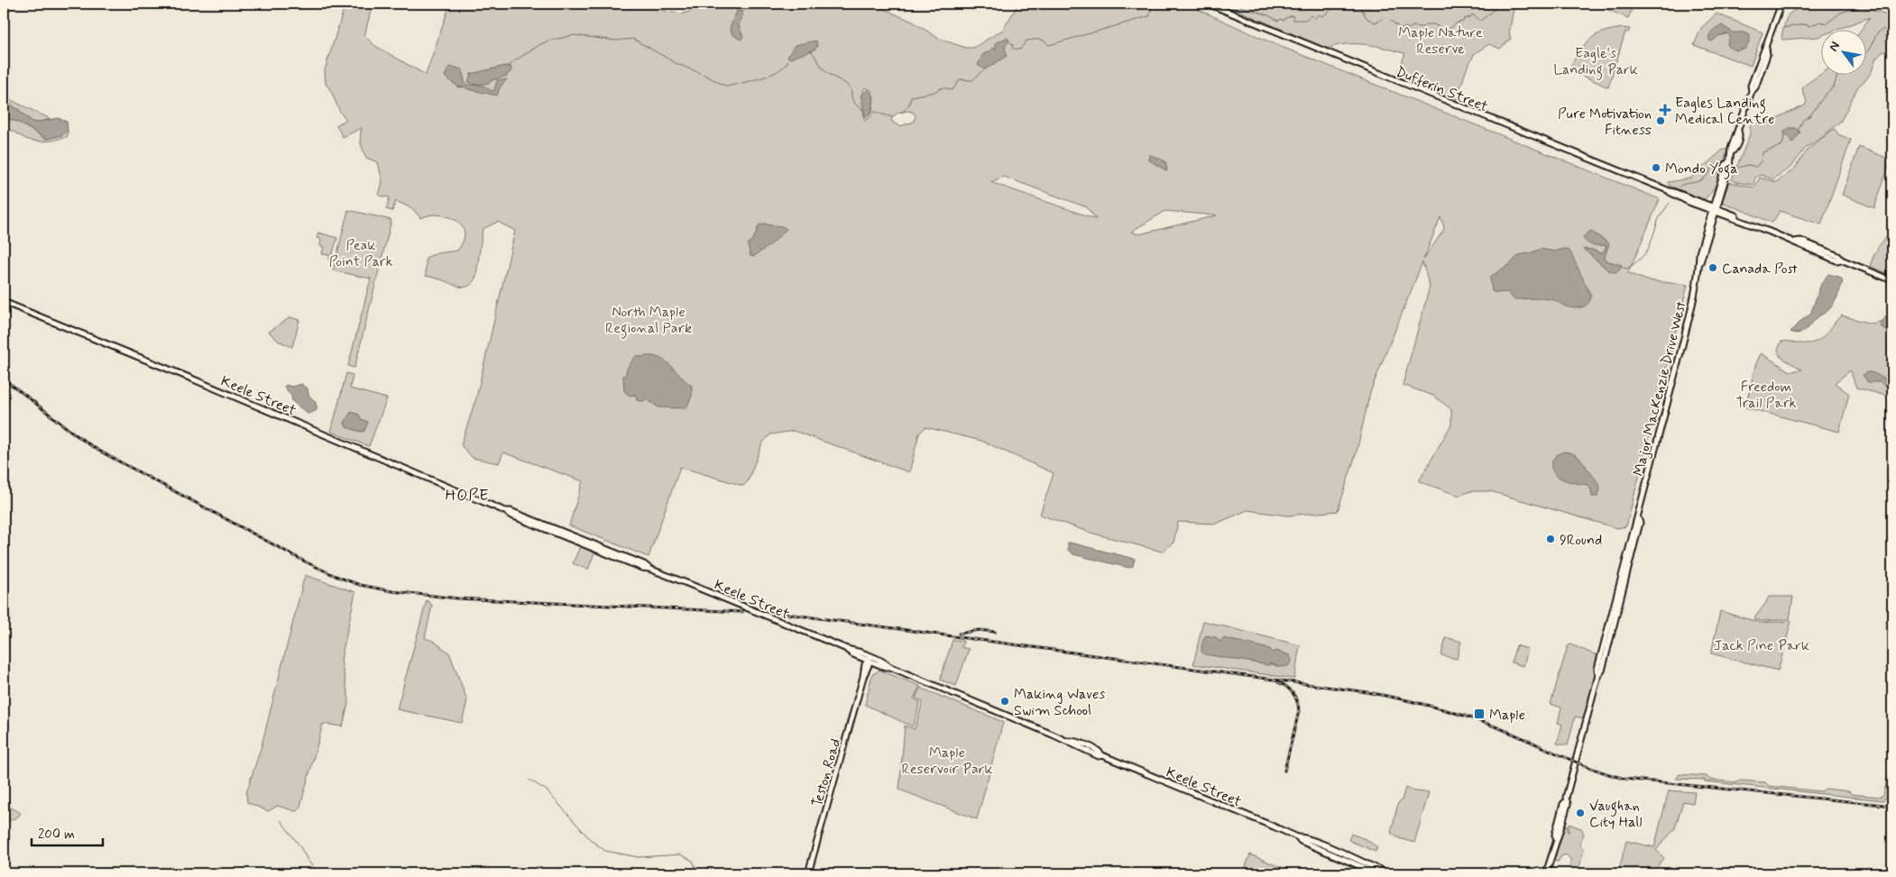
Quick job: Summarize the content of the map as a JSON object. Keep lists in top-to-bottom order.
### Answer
{
  "streets": {
    "main road": [
      "Dufferin Street",
      "Major MacKenzie Drive West",
      "Keele Street",
      "Teston Road"
    ]
  },
  "crossings": [
    ["Dufferin Street", "Major MacKenzie Drive West"],
    ["Keele Street", "Teston Road"]
  ],
  "districts": ["HOPE"],
  "parks": [
    "Maple Nature Reserve",
    "Eagle's Landing Park",
    "Peak Point Park",
    "North Maple Regional Park",
    "Freedom Trail Park",
    "Jack Pine Park",
    "Maple Reservoir Park"
  ],
  "places": {
    "health": ["Eagles Landing Medical Centre"],
    "other": [
      "Pure Motivation Fitness",
      "Mondo Yoga",
      "Canada Post",
      "9Round",
      "Making Waves Swim School",
      "Vaughan City Hall"
    ],
    "transit": ["Maple"]
  },
  "scale_bar": "200 m",
  "north": "top left"
}
